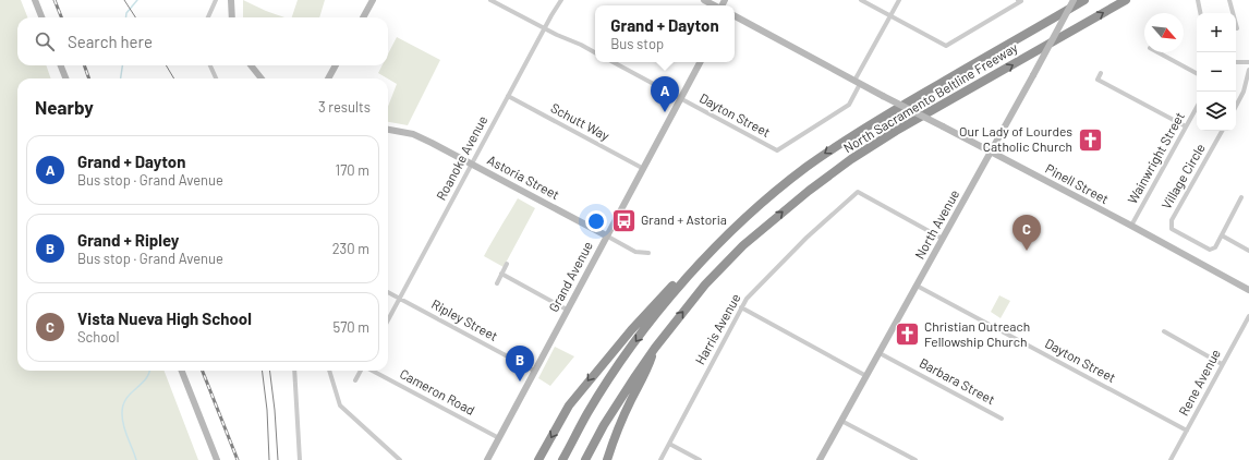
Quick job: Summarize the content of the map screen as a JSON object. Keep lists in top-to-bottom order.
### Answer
{
  "streets": {
    "highway": ["North Sacramento Beltline Freeway"],
    "street": [
      "Dayton Street",
      "Schutt Way",
      "Roanoke Avenue",
      "Wainwright Street",
      "Village Circle",
      "Astoria Street",
      "Pinell Street",
      "North Avenue",
      "Grand Avenue",
      "Ripley Street",
      "Harris Avenue",
      "Barbara Street",
      "Rene Avenue",
      "Cameron Road"
    ]
  },
  "crossings": [
    ["Dayton Street", "Pinell Street"],
    ["Dayton Street", "North Avenue"],
    ["Dayton Street", "Grand Avenue"],
    ["Dayton Street", "Rene Avenue"],
    ["Schutt Way", "Roanoke Avenue"],
    ["Schutt Way", "Grand Avenue"],
    ["Roanoke Avenue", "Astoria Street"],
    ["Roanoke Avenue", "Ripley Street"],
    ["Wainwright Street", "Pinell Street"],
    ["Astoria Street", "Grand Avenue"],
    ["Pinell Street", "North Avenue"],
    ["North Avenue", "Harris Avenue"],
    ["North Avenue", "Barbara Street"],
    ["Grand Avenue", "Ripley Street"],
    ["Grand Avenue", "Cameron Road"]
  ],
  "places": {
    "church": ["Our Lady of Lourdes Catholic Church", "Christian Outreach Fellowship Church"],
    "bus stop": ["Grand + Astoria"]
  },
  "north": "bottom right",
  "page": {
    "popup": ["Grand + Dayton", "Bus stop"],
    "map_buttons": ["+", "−"],
    "search": "Search here",
    "pins": ["A", "C", "B"],
    "heading": ["Nearby", "3 results"],
    "list": [
      {
        "mark": "A",
        "name": "Grand + Dayton",
        "note": "Bus stop · Grand Avenue",
        "value": "170 m"
      },
      {
        "mark": "B",
        "name": "Grand + Ripley",
        "note": "Bus stop · Grand Avenue",
        "value": "230 m"
      },
      {
        "mark": "C",
        "name": "Vista Nueva High School",
        "note": "School",
        "value": "570 m"
      }
    ]
  }
}
